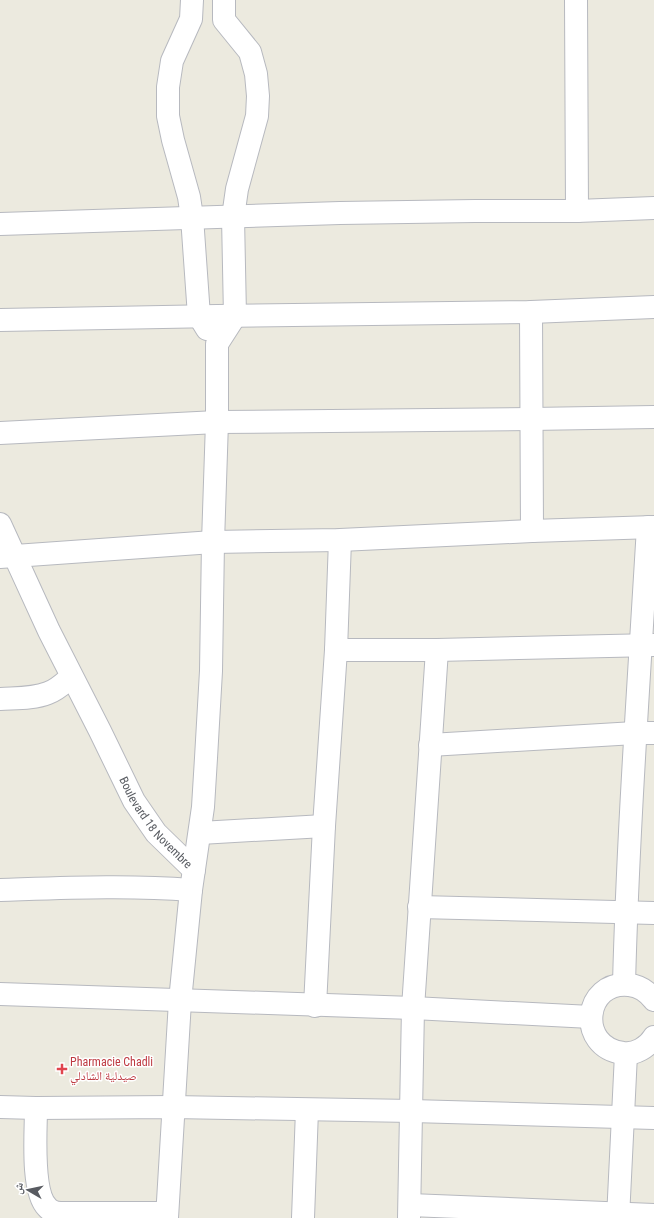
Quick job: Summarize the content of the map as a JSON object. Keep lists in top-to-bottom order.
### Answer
{
  "streets": {
    "street": ["Boulevard 18 Novembre"]
  },
  "places": {
    "health": ["Pharmacie Chadli صيدلية الشادلي"]
  },
  "north": "left"
}
